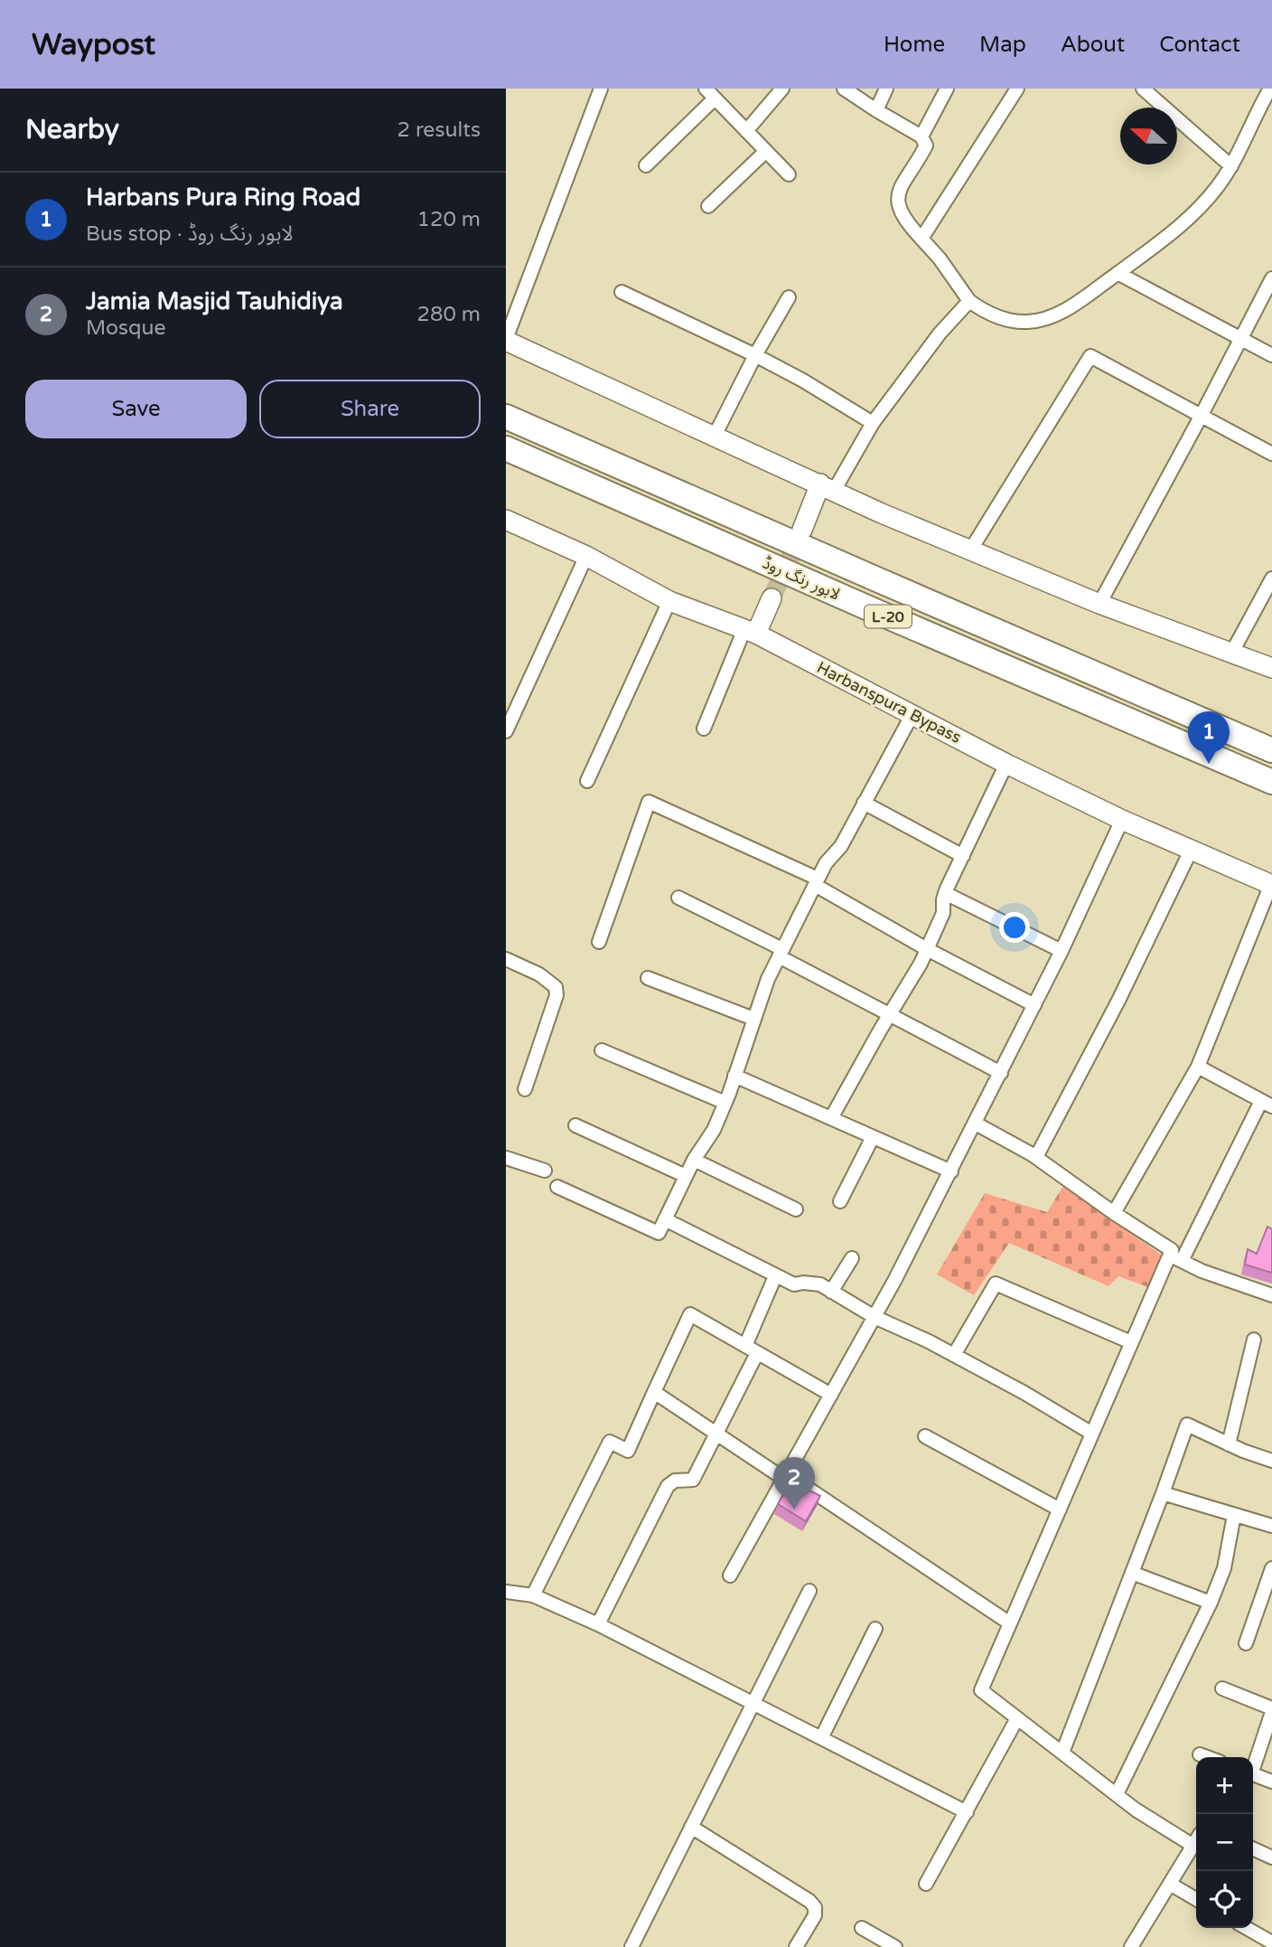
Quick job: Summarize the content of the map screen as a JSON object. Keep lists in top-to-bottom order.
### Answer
{
  "streets": {
    "highway": ["لاہور رنگ روڈ", "L-20"],
    "street": ["Harbanspura Bypass"]
  },
  "north": "left",
  "page": {
    "header": "Waypost",
    "nav": [
      "Home",
      "Map",
      "About",
      "Contact"
    ],
    "heading": ["Nearby", "2 results"],
    "list": [
      {
        "mark": "1",
        "name": "Harbans Pura Ring Road",
        "note": "Bus stop · لاہور رنگ روڈ",
        "value": "120 m"
      },
      {
        "mark": "2",
        "name": "Jamia Masjid Tauhidiya",
        "note": "Mosque",
        "value": "280 m"
      }
    ],
    "buttons": ["Save", "Share"],
    "pins": ["1", "2"],
    "map_buttons": ["+", "−"]
  }
}
